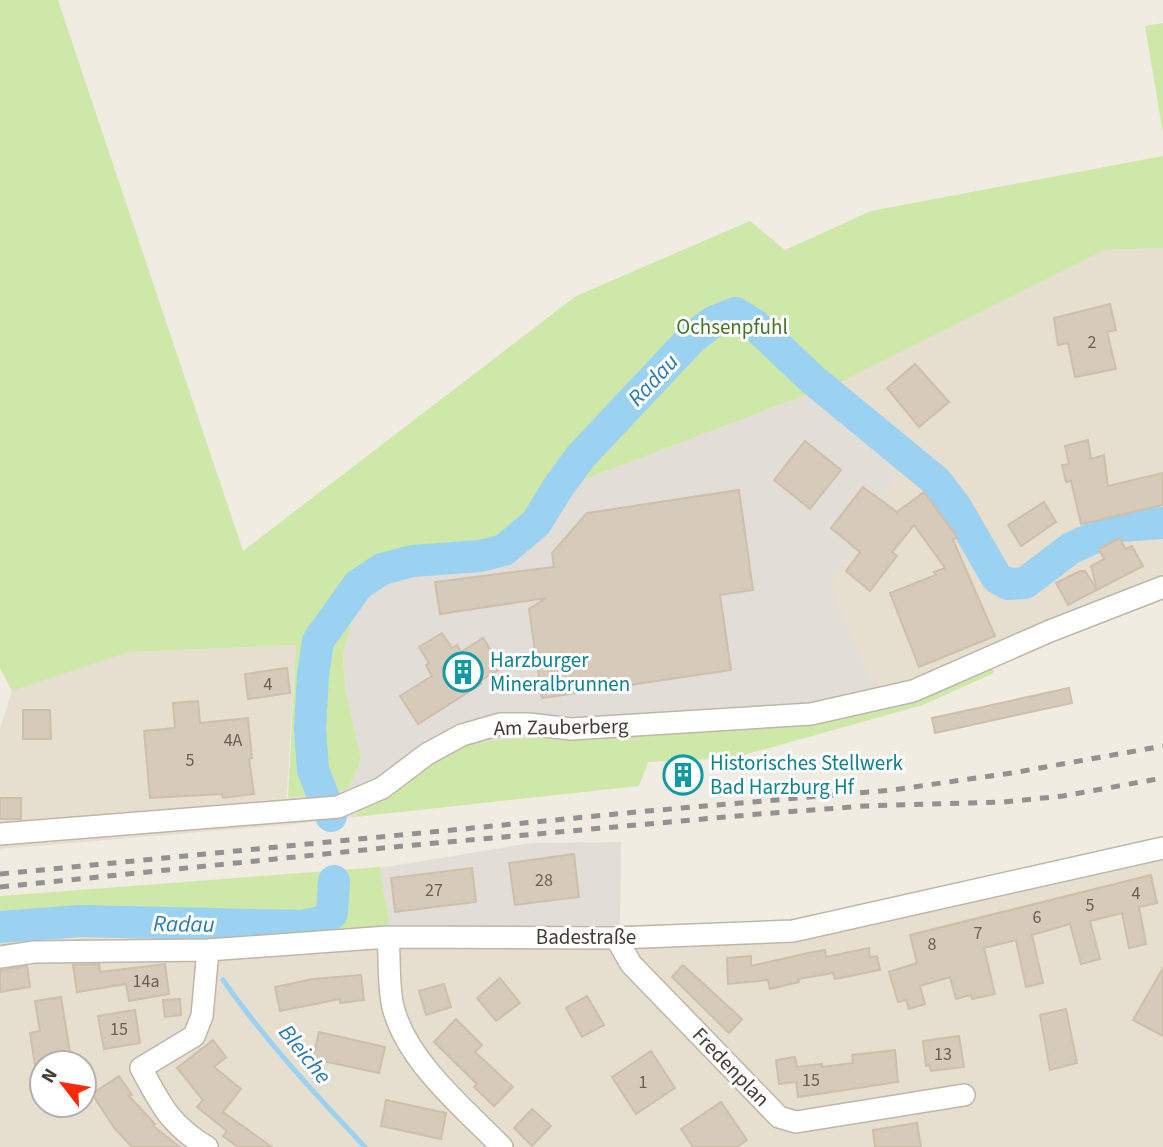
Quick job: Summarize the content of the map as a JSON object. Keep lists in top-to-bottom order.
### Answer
{
  "streets": {
    "street": ["Am Zauberberg", "Badestraße", "Fredenplan"]
  },
  "crossings": [
    ["Badestraße", "Fredenplan"]
  ],
  "water": ["Radau", "Bleiche"],
  "parks": ["Ochsenpfuhl"],
  "places": {
    "building": ["Harzburger Mineralbrunnen", "Historisches Stellwerk Bad Harzburg Hf"]
  },
  "house_numbers": [
    "2",
    "4",
    "4A",
    "5",
    "28",
    "27",
    "4",
    "5",
    "6",
    "7",
    "8",
    "14a",
    "15",
    "13",
    "15",
    "1"
  ],
  "north": "top left"
}
